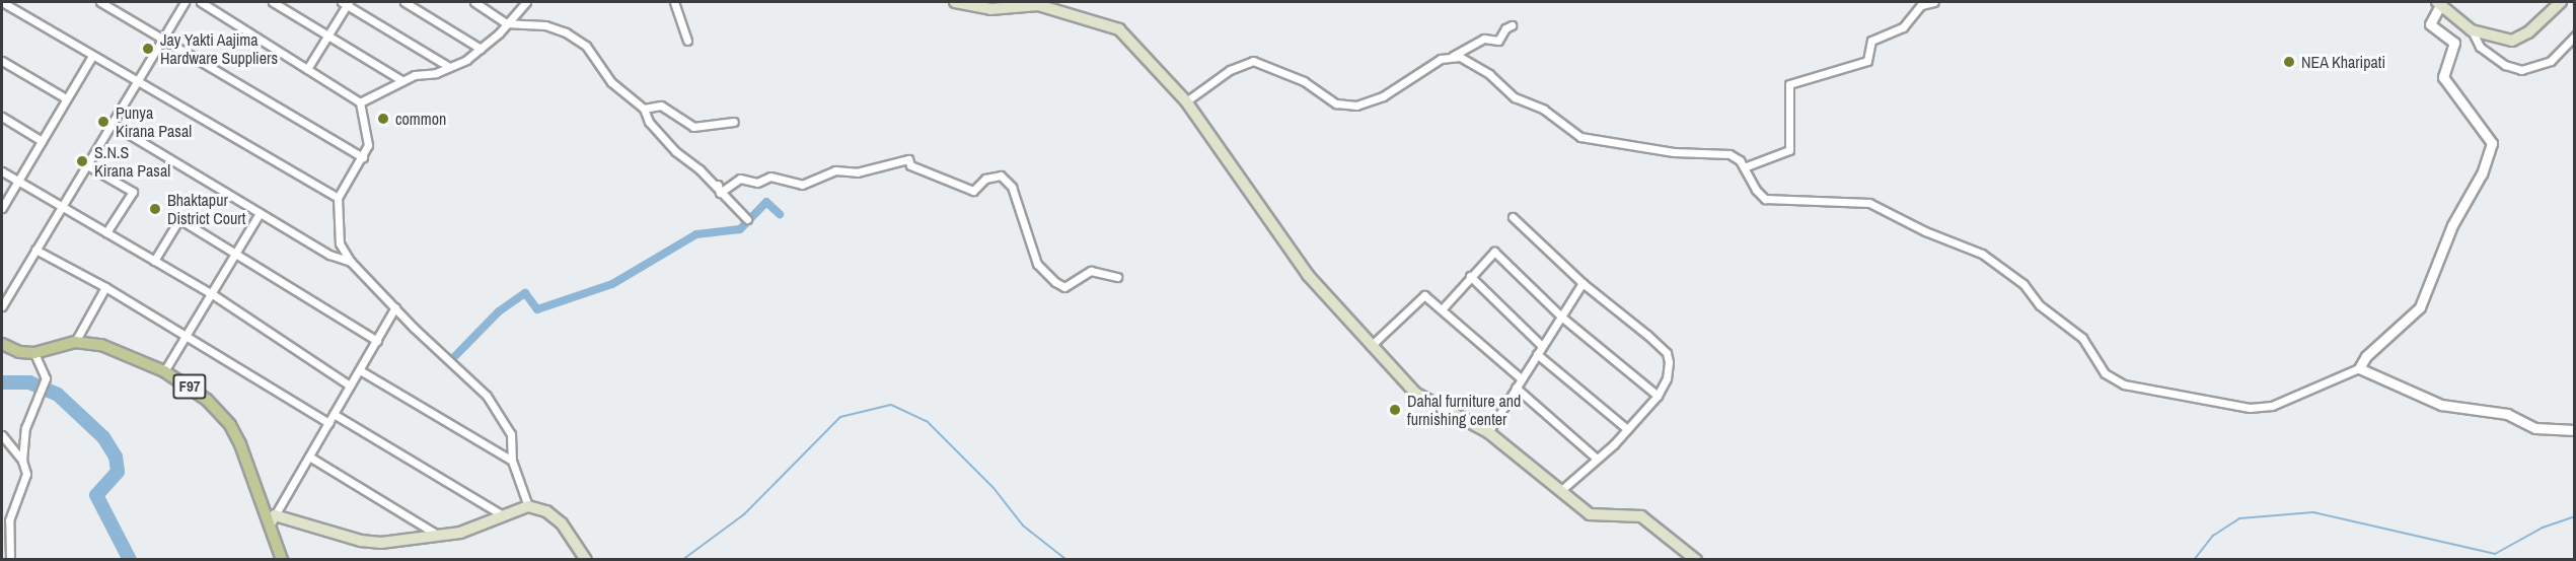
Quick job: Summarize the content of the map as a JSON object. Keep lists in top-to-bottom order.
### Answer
{
  "streets": {
    "main road": ["F97"]
  },
  "places": [
    "Jay Yakti Aajima Hardware Suppliers",
    "NEA Kharipati",
    "common",
    "Punya Kirana Pasal",
    "S.N.S Kirana Pasal",
    "Bhaktapur District Court",
    "Dahal furniture and furnishing center"
  ]
}
